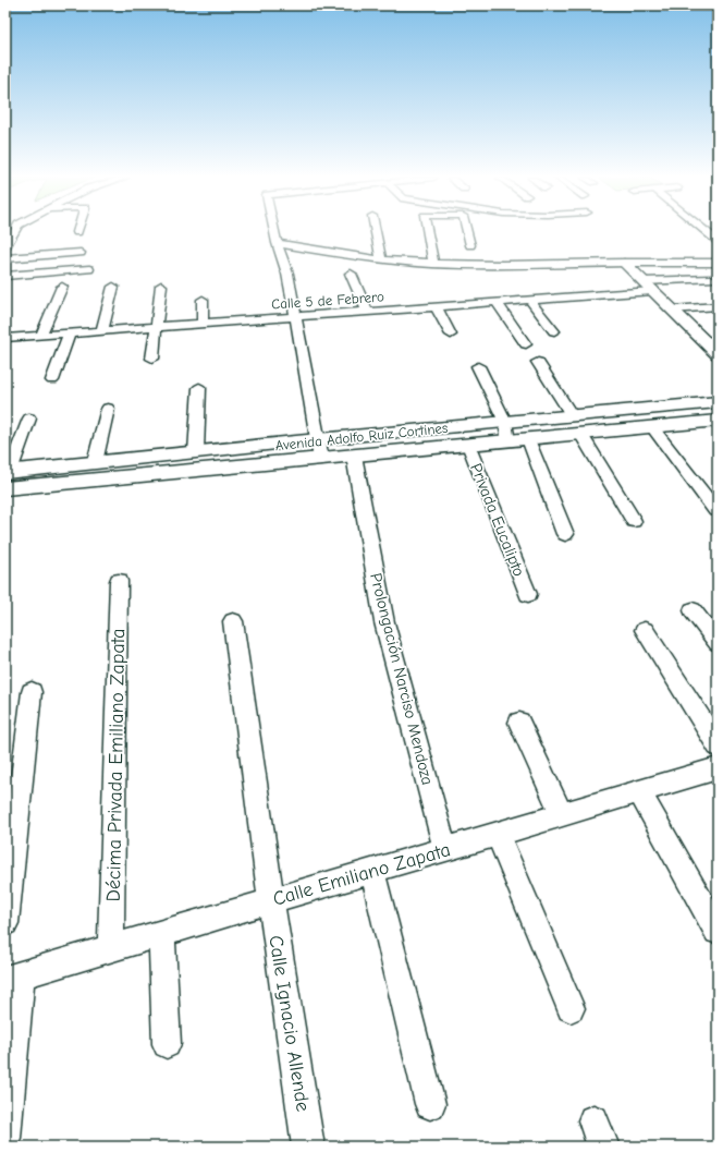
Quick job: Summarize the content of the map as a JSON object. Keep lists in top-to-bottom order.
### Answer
{
  "streets": {
    "street": [
      "Calle 5 de Febrero",
      "Avenida Adolfo Ruiz Cortines",
      "Privada Eucalipto",
      "Prolongación Narciso Mendoza",
      "Décima Privada Emiliano Zapata",
      "Calle Emiliano Zapata",
      "Calle Ignacio Allende"
    ]
  },
  "crossings": [
    ["Avenida Adolfo Ruiz Cortines", "Privada Eucalipto"],
    ["Avenida Adolfo Ruiz Cortines", "Prolongación Narciso Mendoza"],
    ["Prolongación Narciso Mendoza", "Calle Emiliano Zapata"],
    ["Décima Privada Emiliano Zapata", "Calle Emiliano Zapata"],
    ["Calle Emiliano Zapata", "Calle Ignacio Allende"]
  ]
}
